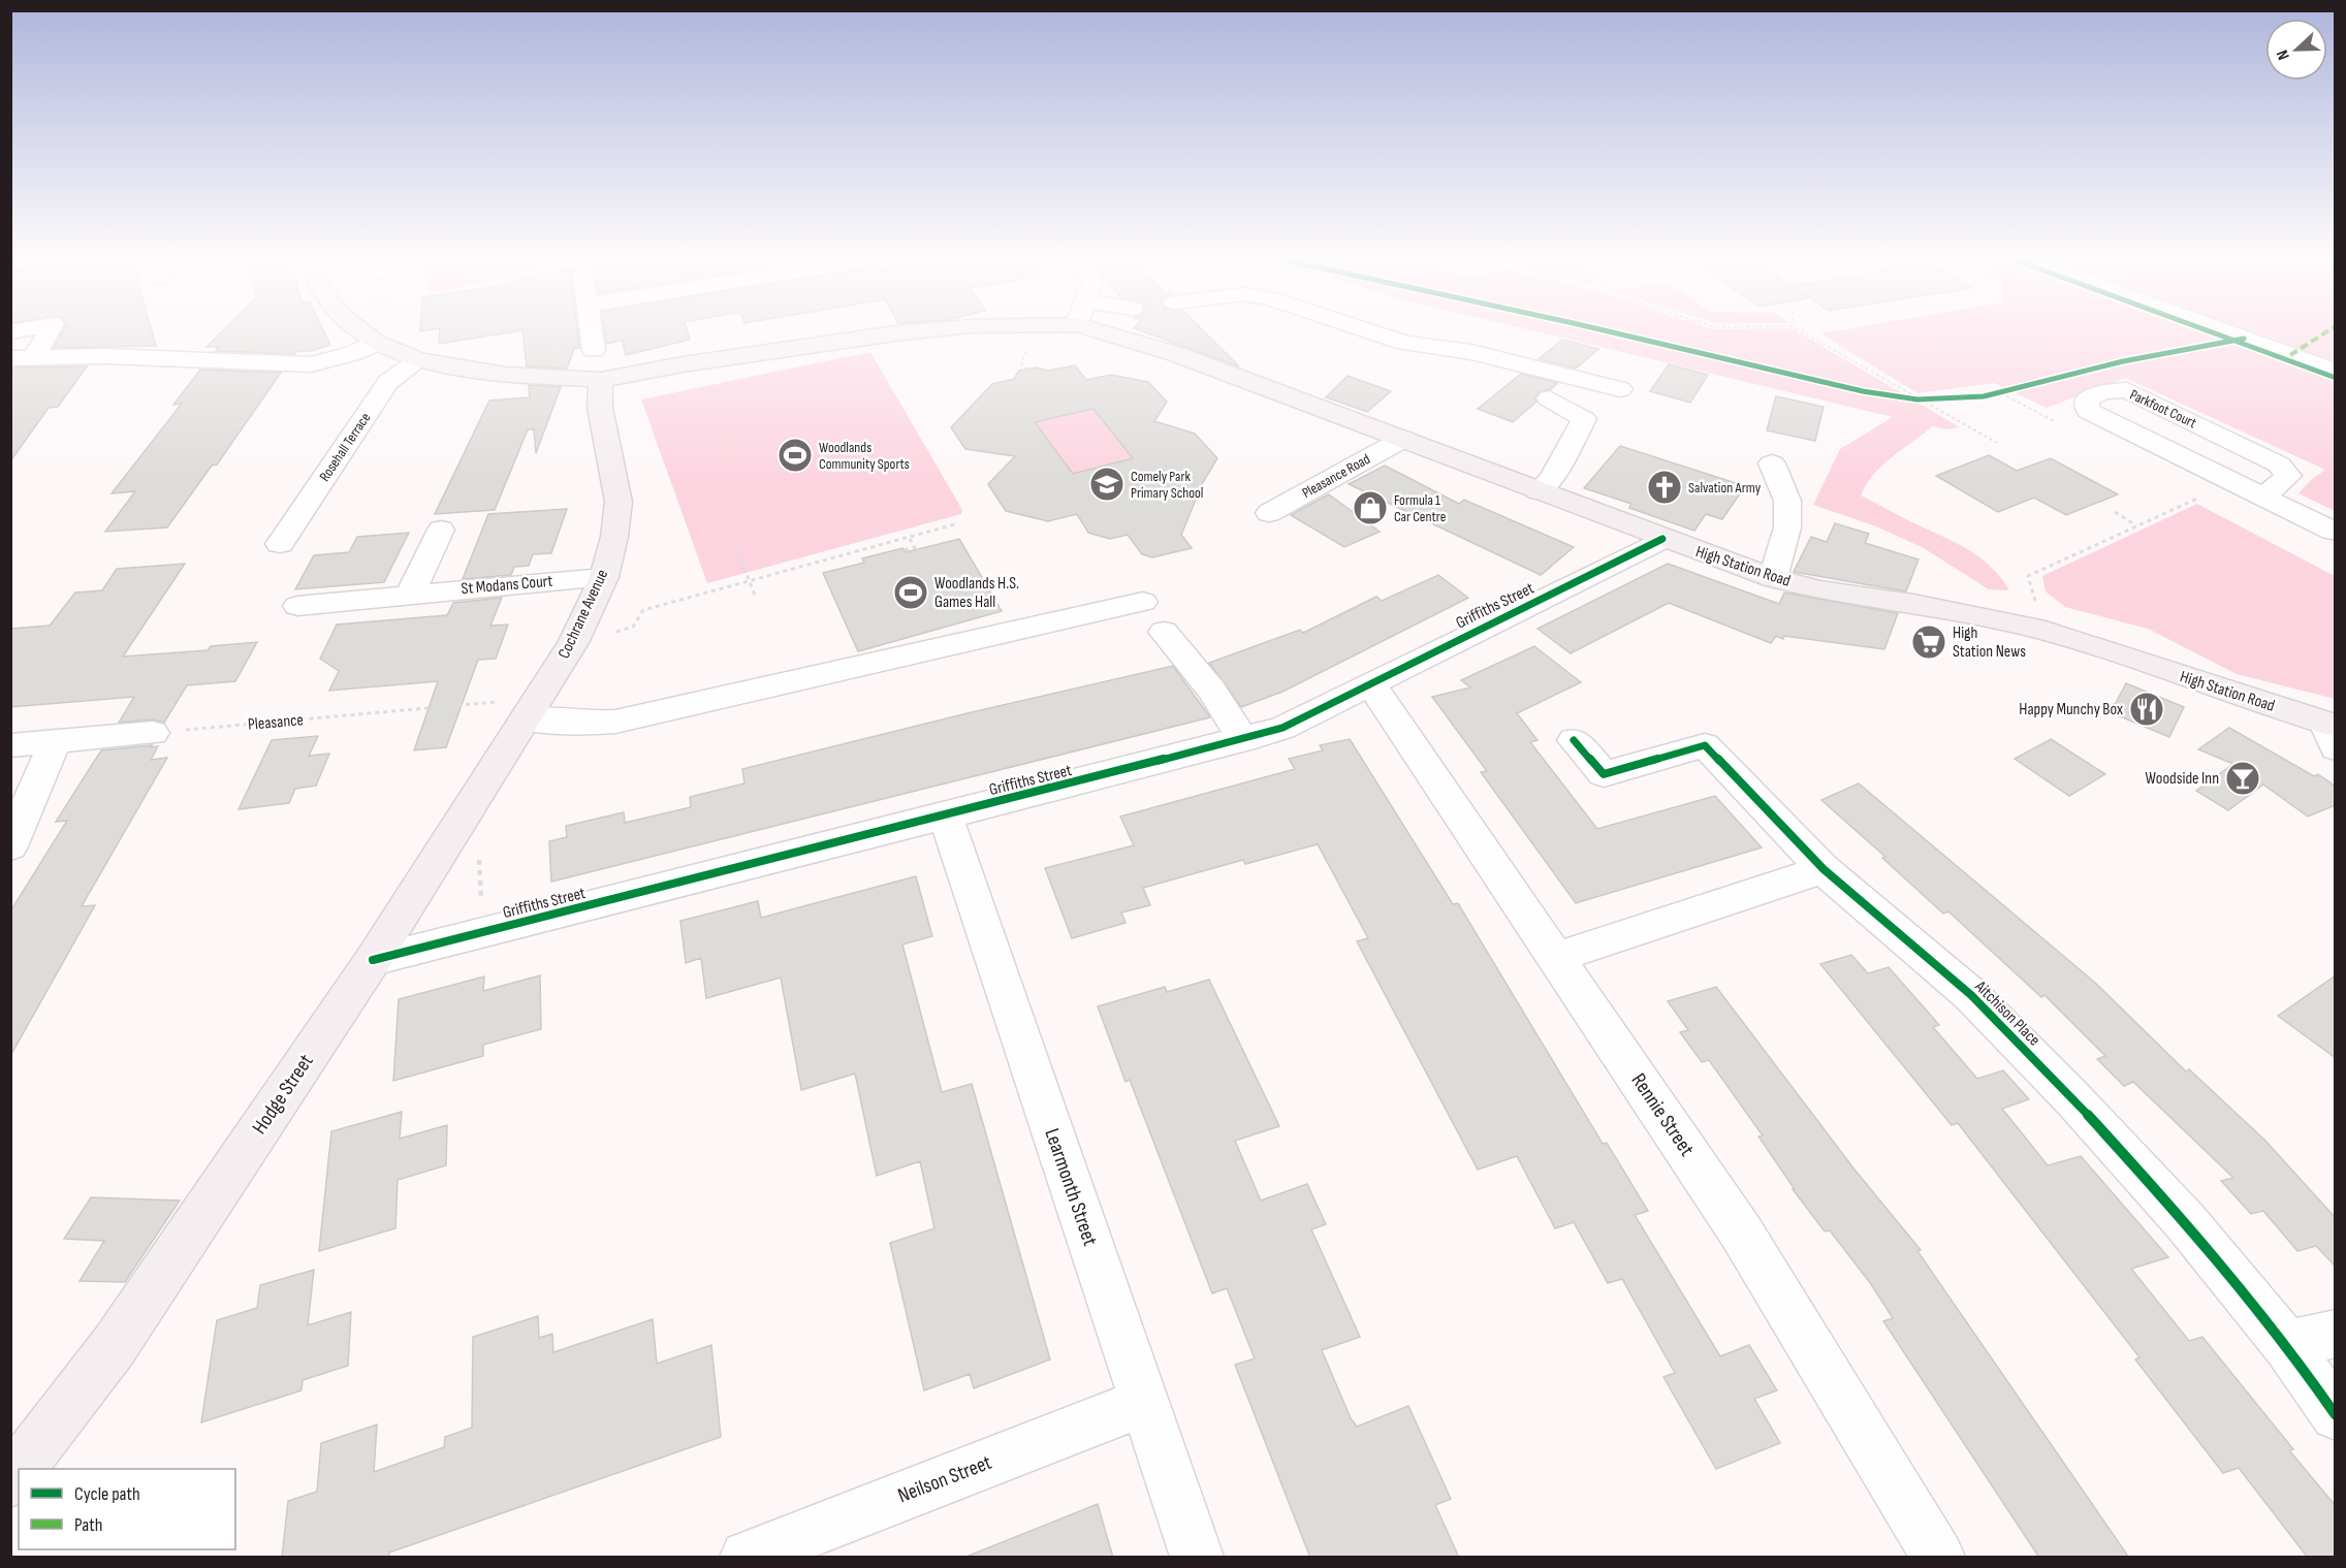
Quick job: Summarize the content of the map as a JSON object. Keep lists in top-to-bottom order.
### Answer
{
  "streets": {
    "main road": ["High Station Road", "Cochrane Avenue", "Hodge Street"],
    "street": [
      "Parkfoot Court",
      "Rosehall Terrace",
      "Pleasance Road",
      "St Modans Court",
      "Griffiths Street",
      "Aitchison Place",
      "Rennie Street",
      "Learmonth Street",
      "Neilson Street"
    ],
    "path": ["Pleasance"]
  },
  "crossings": [
    ["Rosehall Terrace", "High Station Road"],
    ["Pleasance Road", "High Station Road"],
    ["High Station Road", "Griffiths Street"],
    ["High Station Road", "Cochrane Avenue"],
    ["St Modans Court", "Cochrane Avenue"],
    ["Griffiths Street", "Hodge Street"],
    ["Griffiths Street", "Rennie Street"],
    ["Griffiths Street", "Learmonth Street"],
    ["Cochrane Avenue", "Pleasance"],
    ["Cochrane Avenue", "Hodge Street"],
    ["Pleasance", "Hodge Street"],
    ["Learmonth Street", "Neilson Street"]
  ],
  "places": {
    "sports": ["Woodlands Community Sports", "Woodlands H.S. Games Hall"],
    "school or university": ["Comely Park Primary School"],
    "church": ["Salvation Army"],
    "shop": ["Formula 1 Car Centre"],
    "supermarket": ["High Station News"],
    "restaurant": ["Happy Munchy Box"],
    "bar": ["Woodside Inn"]
  },
  "legend": ["Cycle path", "Path"],
  "north": "left"
}
